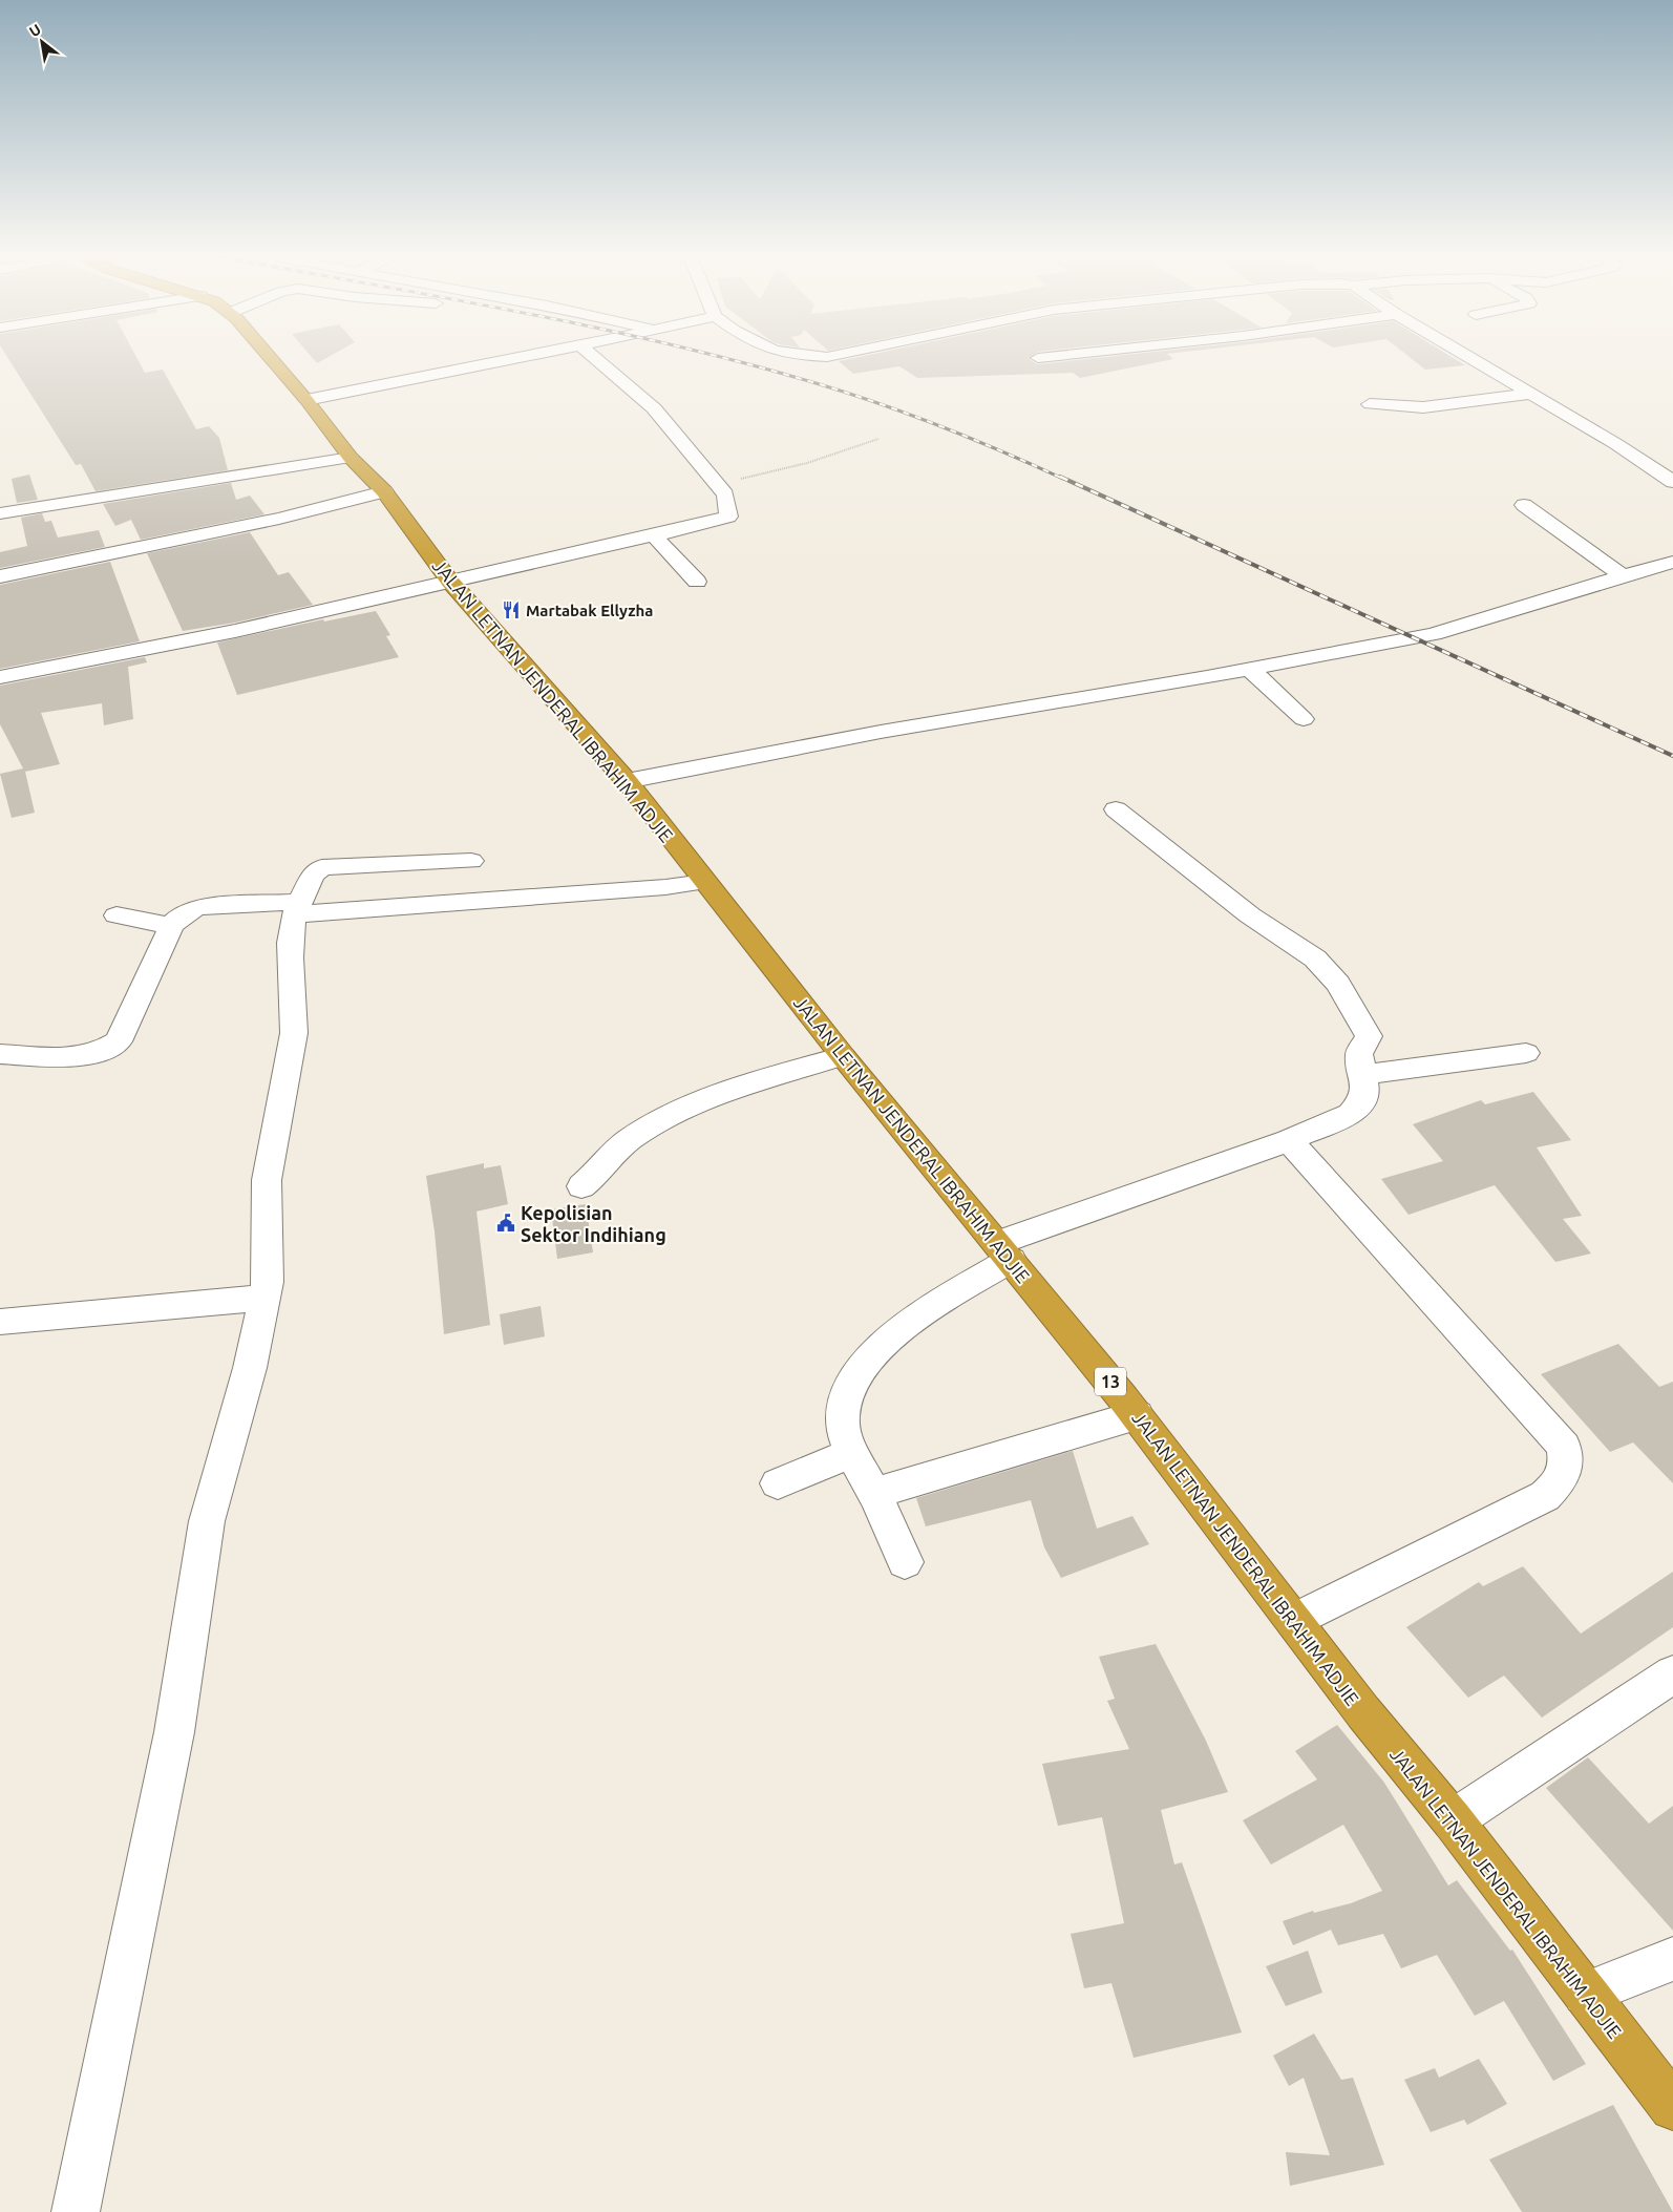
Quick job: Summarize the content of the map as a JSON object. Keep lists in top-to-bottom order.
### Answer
{
  "streets": {
    "highway": ["JALAN LETNAN JENDERAL IBRAHIM ADJIE", "13"]
  },
  "places": {
    "restaurant": ["Martabak Ellyzha"],
    "public building": ["Kepolisian Sektor Indihiang"]
  },
  "north": "top left"
}
